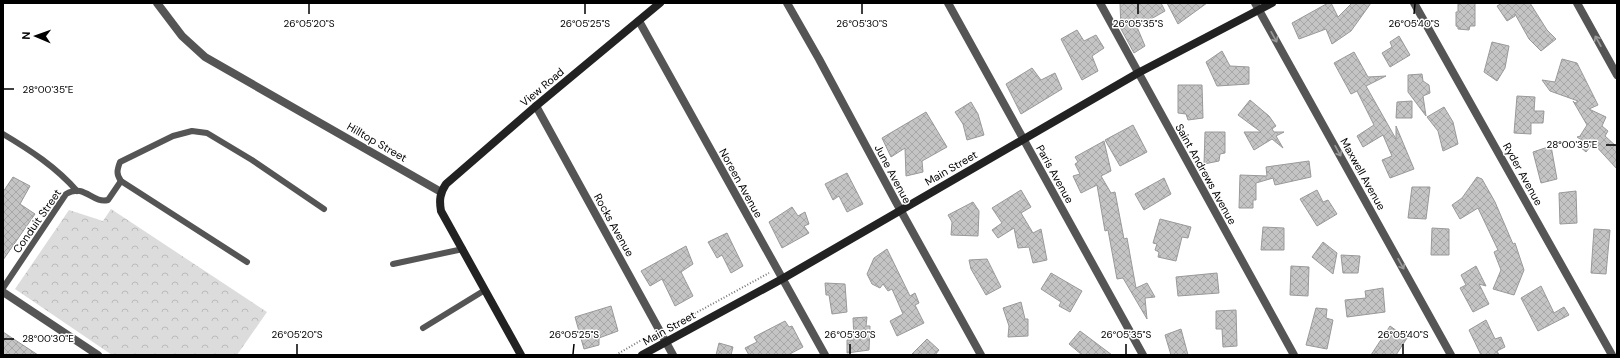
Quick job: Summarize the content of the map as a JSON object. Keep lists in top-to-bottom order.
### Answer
{
  "streets": {
    "street": [
      "View Road",
      "Hilltop Street",
      "Main Street",
      "June Avenue",
      "Paris Avenue",
      "Saint Andrews Avenue",
      "Maxwell Avenue",
      "Ryder Avenue",
      "Noreen Avenue",
      "Rocks Avenue"
    ],
    "lane": ["Conduit Street"]
  },
  "crossings": [
    ["View Road", "Hilltop Street"],
    ["View Road", "Noreen Avenue"],
    ["View Road", "Rocks Avenue"],
    ["Main Street", "June Avenue"],
    ["Main Street", "Paris Avenue"],
    ["Main Street", "Saint Andrews Avenue"],
    ["Main Street", "Maxwell Avenue"],
    ["Main Street", "Noreen Avenue"],
    ["Main Street", "Rocks Avenue"]
  ],
  "one_way": ["Maxwell Avenue"],
  "north": "left",
  "coordinates": [
    "26°05'20\"S",
    "26°05'25\"S",
    "26°05'30\"S",
    "26°05'35\"S",
    "26°05'40\"S",
    "28°00'35\"E",
    "28°00'30\"E"
  ]
}
